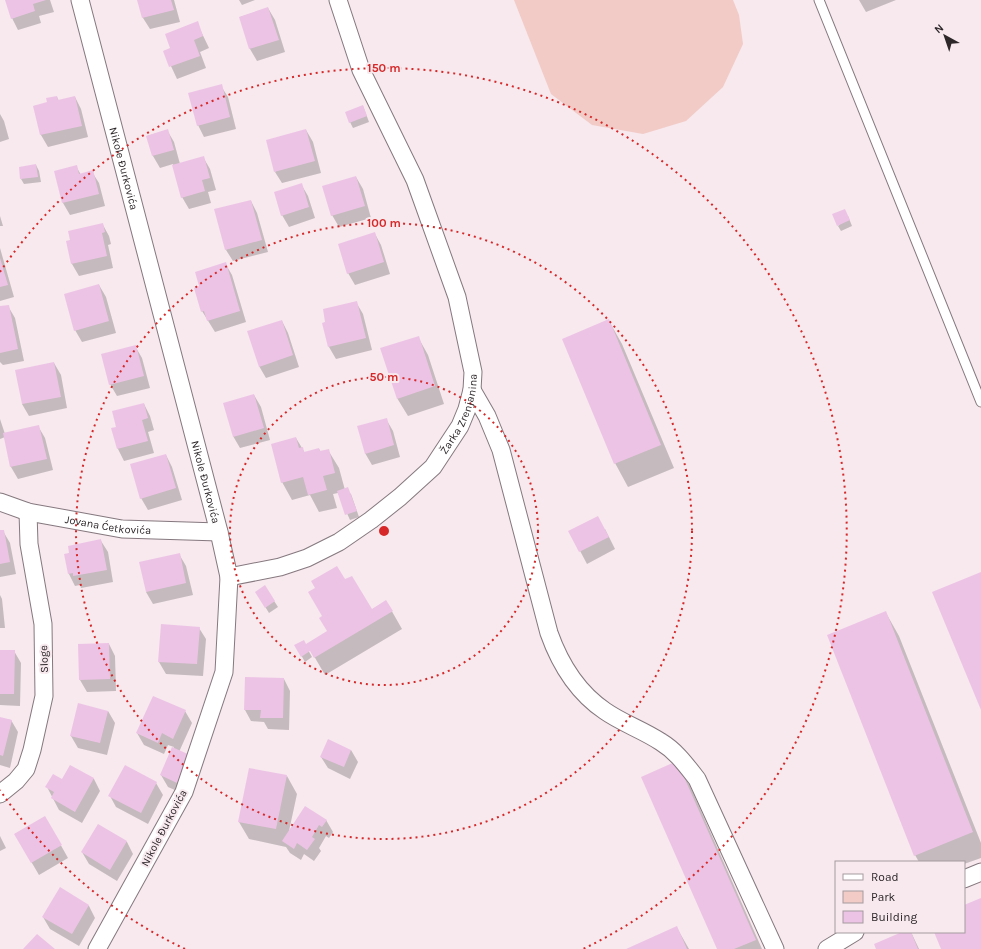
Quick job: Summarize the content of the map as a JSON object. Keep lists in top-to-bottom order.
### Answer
{
  "streets": {
    "street": [
      "Nikole Đurkovića",
      "Žarka Zrenjanina",
      "Jovana Ćetkovića",
      "Sloge"
    ]
  },
  "crossings": [
    ["Nikole Đurkovića", "Žarka Zrenjanina"],
    ["Nikole Đurkovića", "Jovana Ćetkovića"],
    ["Jovana Ćetkovića", "Sloge"]
  ],
  "legend": ["Road", "Park", "Building"],
  "north": "top left",
  "rings": ["150 m", "100 m", "50 m"]
}
